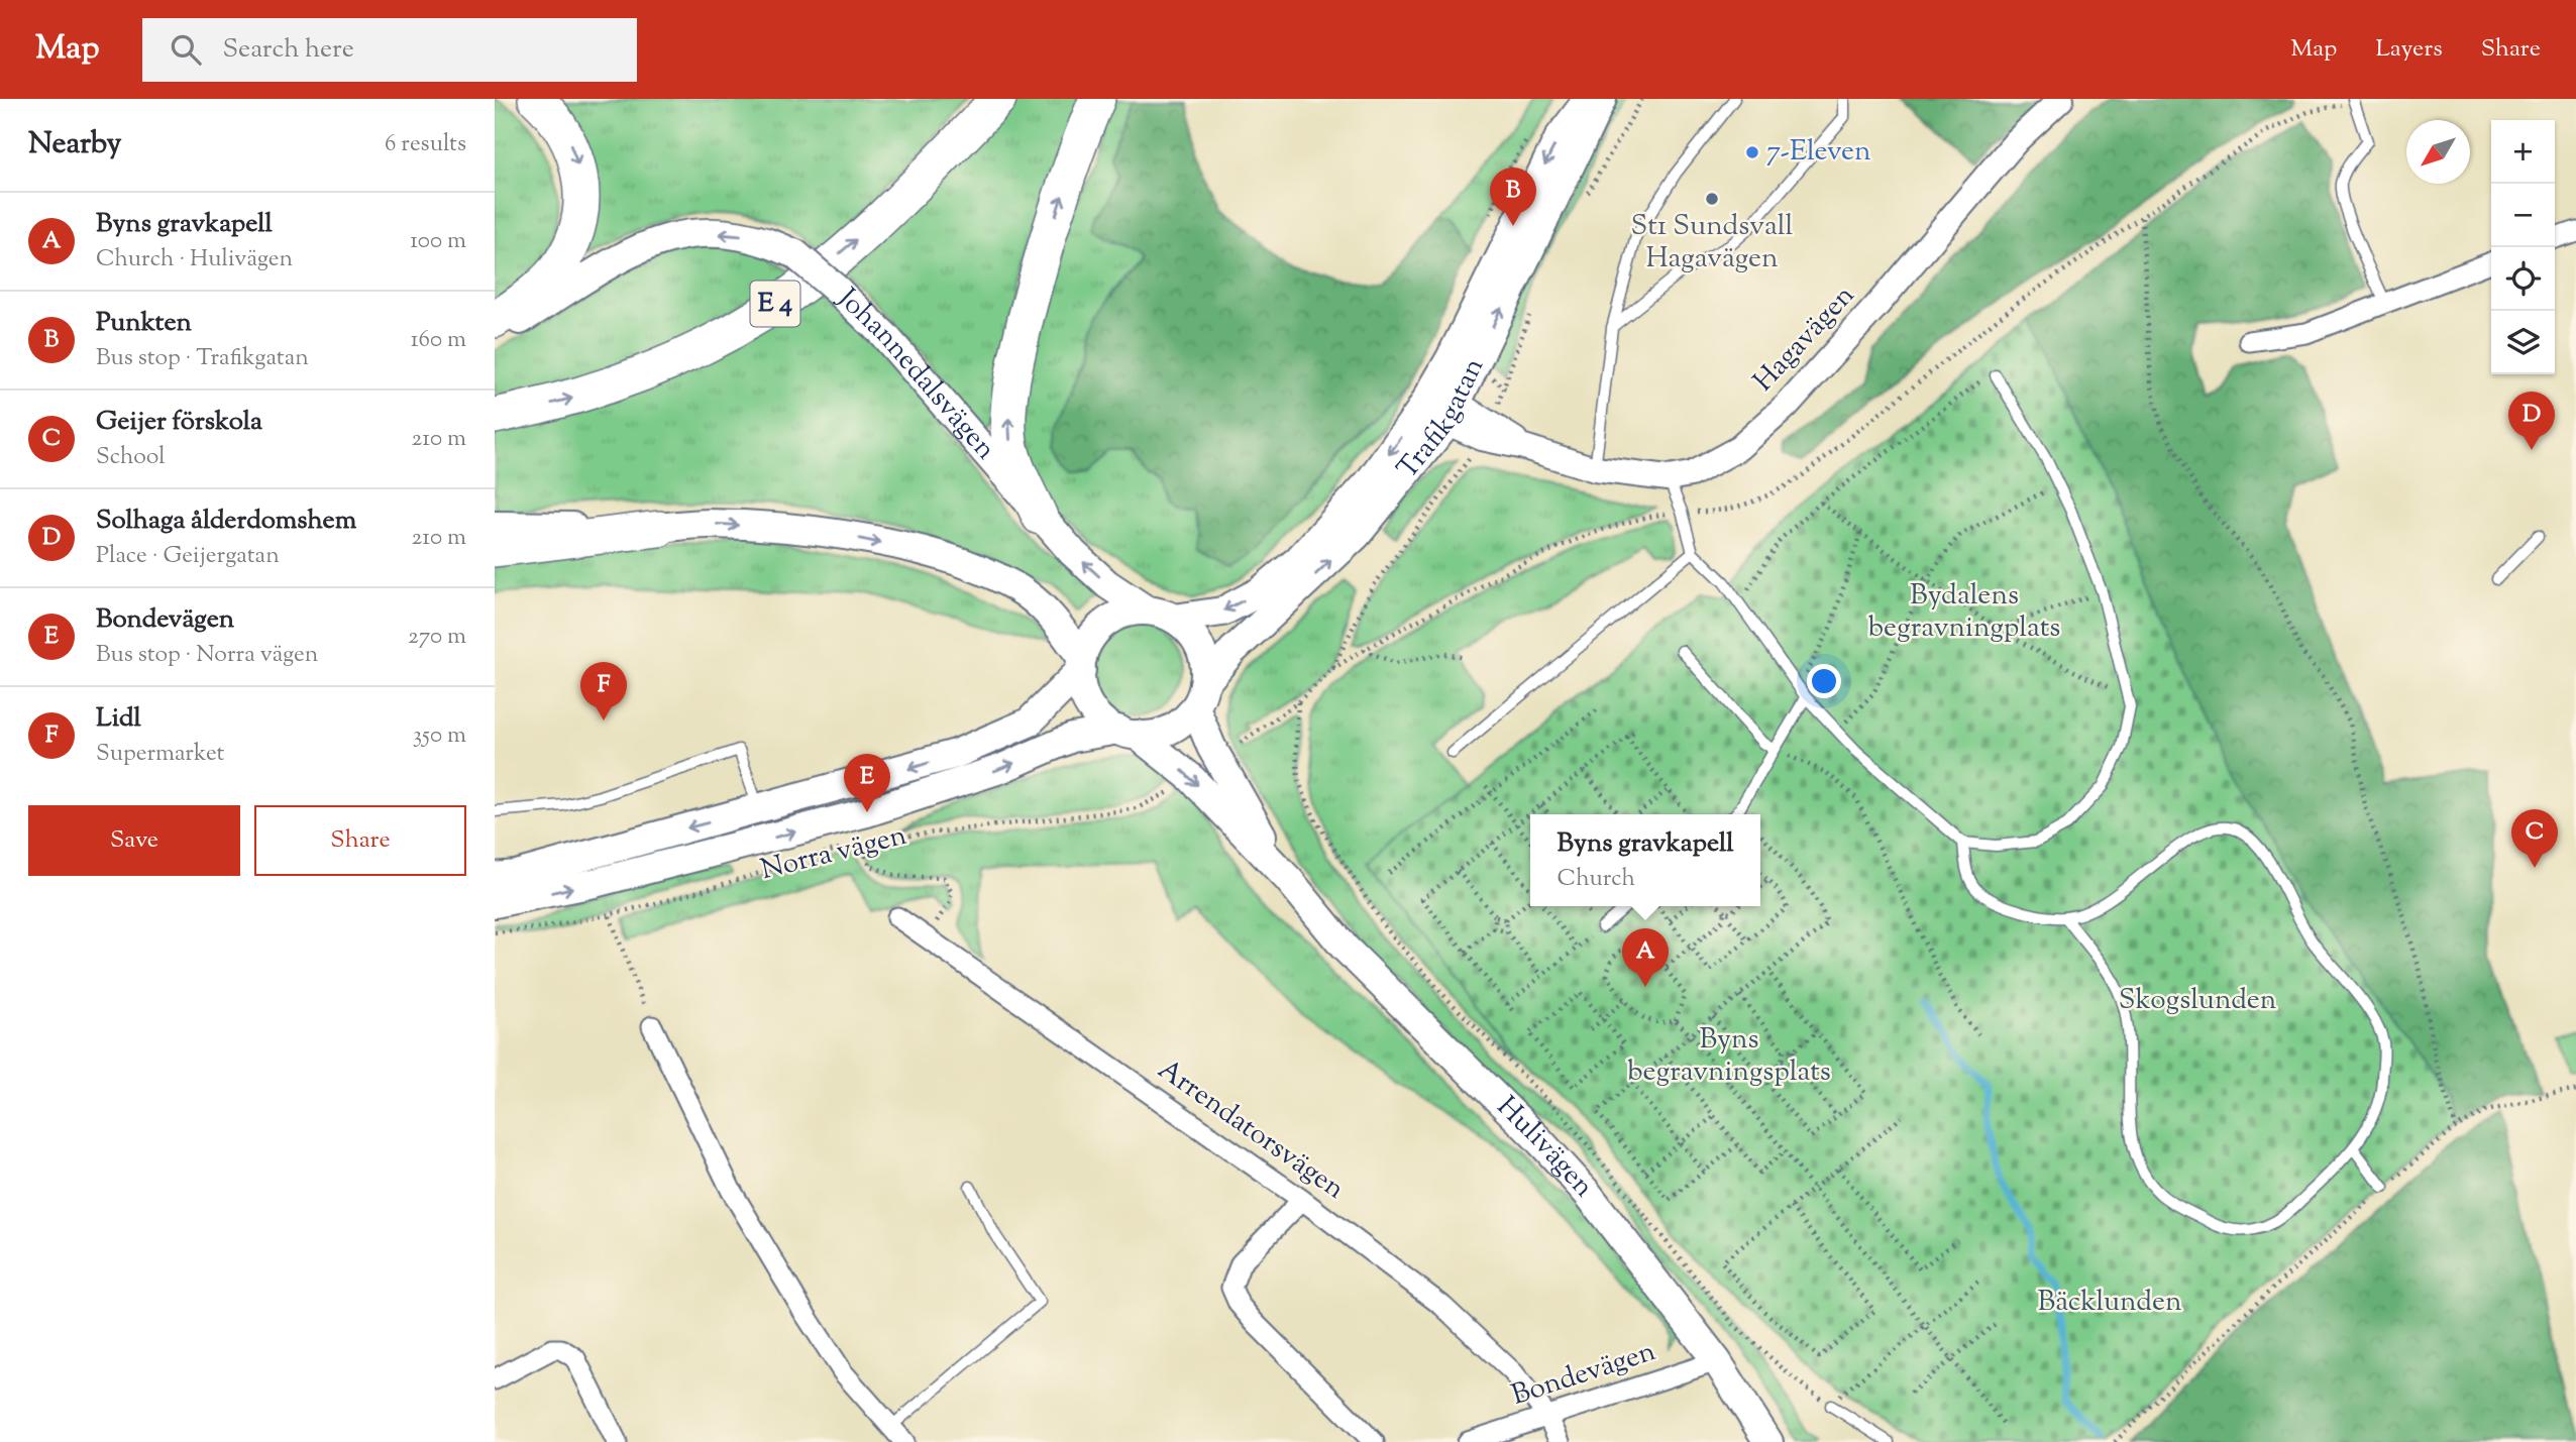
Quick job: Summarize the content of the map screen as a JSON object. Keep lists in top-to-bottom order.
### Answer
{
  "streets": {
    "highway": ["E 4"],
    "main road": [
      "Johannedalsvägen",
      "Trafikgatan",
      "Norra vägen",
      "Hulivägen"
    ],
    "street": ["Hagavägen", "Arrendatorsvägen", "Bondevägen"]
  },
  "crossings": [
    ["Hagavägen", "Trafikgatan"],
    ["Johannedalsvägen", "Trafikgatan"],
    ["Johannedalsvägen", "Norra vägen"],
    ["Johannedalsvägen", "Hulivägen"],
    ["Trafikgatan", "Norra vägen"],
    ["Trafikgatan", "Hulivägen"],
    ["Norra vägen", "Hulivägen"],
    ["Arrendatorsvägen", "Bondevägen"],
    ["Hulivägen", "Bondevägen"]
  ],
  "parks": [
    "Bydalens begravningplats",
    "Skogslunden",
    "Byns begravningsplats",
    "Bäcklunden"
  ],
  "places": ["7-Eleven", "St1 Sundsvall Hagavägen"],
  "north": "bottom left",
  "page": {
    "header": "Map",
    "search": "Search here",
    "nav": ["Map", "Layers", "Share"],
    "heading": ["Nearby", "6 results"],
    "map_buttons": ["+", "−"],
    "pins": [
      "B",
      "D",
      "F",
      "E",
      "C",
      "A"
    ],
    "list": [
      {
        "mark": "A",
        "name": "Byns gravkapell",
        "note": "Church · Hulivägen",
        "value": "100 m"
      },
      {
        "mark": "B",
        "name": "Punkten",
        "note": "Bus stop · Trafikgatan",
        "value": "160 m"
      },
      {
        "mark": "C",
        "name": "Geijer förskola",
        "note": "School",
        "value": "210 m"
      },
      {
        "mark": "D",
        "name": "Solhaga ålderdomshem",
        "note": "Place · Geijergatan",
        "value": "210 m"
      },
      {
        "mark": "E",
        "name": "Bondevägen",
        "note": "Bus stop · Norra vägen",
        "value": "270 m"
      },
      {
        "mark": "F",
        "name": "Lidl",
        "note": "Supermarket",
        "value": "350 m"
      }
    ],
    "buttons": ["Save", "Share"],
    "popup": ["Byns gravkapell", "Church"]
  }
}
